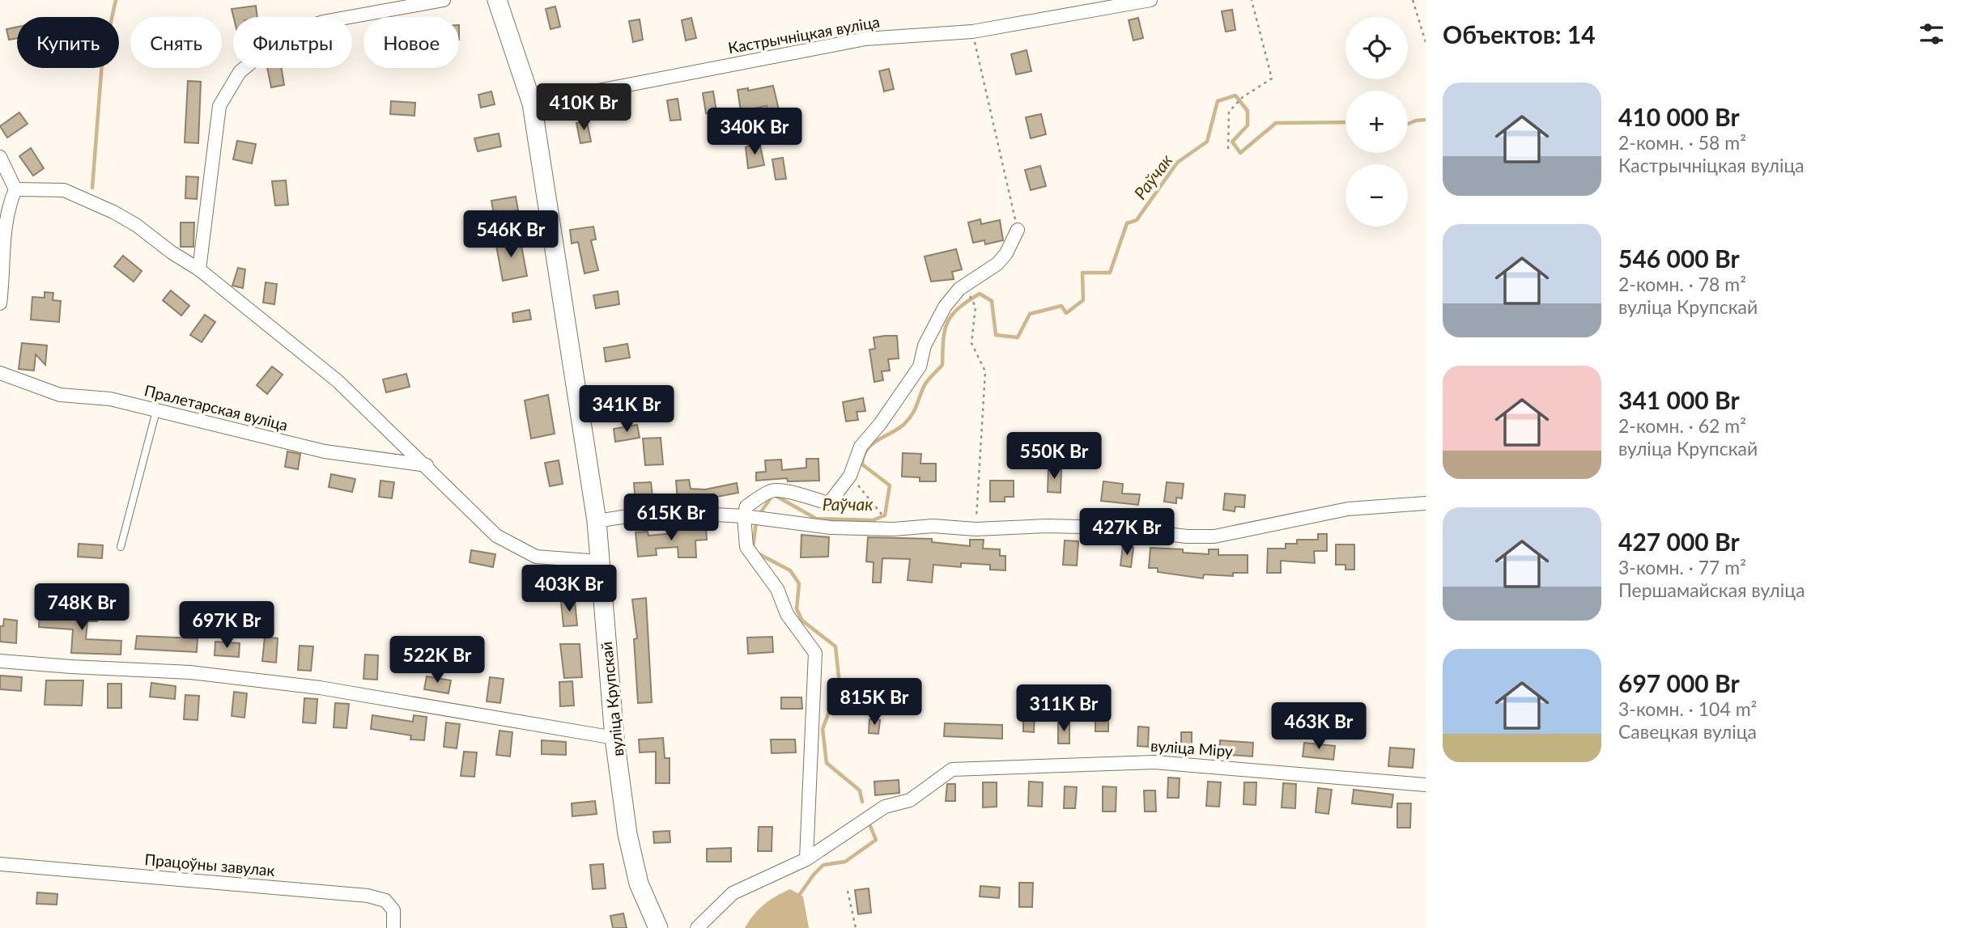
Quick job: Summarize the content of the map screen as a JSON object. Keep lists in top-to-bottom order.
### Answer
{
  "streets": {
    "street": [
      "Кастрычніцкая вуліца",
      "Пралетарская вуліца",
      "вуліца Крупскай",
      "вуліца Міру",
      "Працоўны завулак"
    ]
  },
  "crossings": [
    ["Кастрычніцкая вуліца", "вуліца Крупскай"]
  ],
  "water": ["Раўчак"],
  "page": {
    "heading": "Объектов: 14",
    "map_buttons": ["+", "−"],
    "chip": [
      "Купить",
      "Снять",
      "Фильтры",
      "Новое"
    ],
    "list": [
      {
        "name": "410 000 Br",
        "note": "2-комн. · 58 m² · Кастрычніцкая вуліца"
      },
      {
        "name": "546 000 Br",
        "note": "2-комн. · 78 m² · вуліца Крупскай"
      },
      {
        "name": "341 000 Br",
        "note": "2-комн. · 62 m² · вуліца Крупскай"
      },
      {
        "name": "427 000 Br",
        "note": "3-комн. · 77 m² · Першамайская вуліца"
      },
      {
        "name": "697 000 Br",
        "note": "3-комн. · 104 m² · Савецкая вуліца"
      }
    ],
    "price": [
      "410K Br",
      "340K Br",
      "546K Br",
      "341K Br",
      "550K Br",
      "615K Br",
      "427K Br",
      "403K Br",
      "748K Br",
      "697K Br",
      "522K Br",
      "815K Br",
      "311K Br",
      "463K Br"
    ]
  }
}
